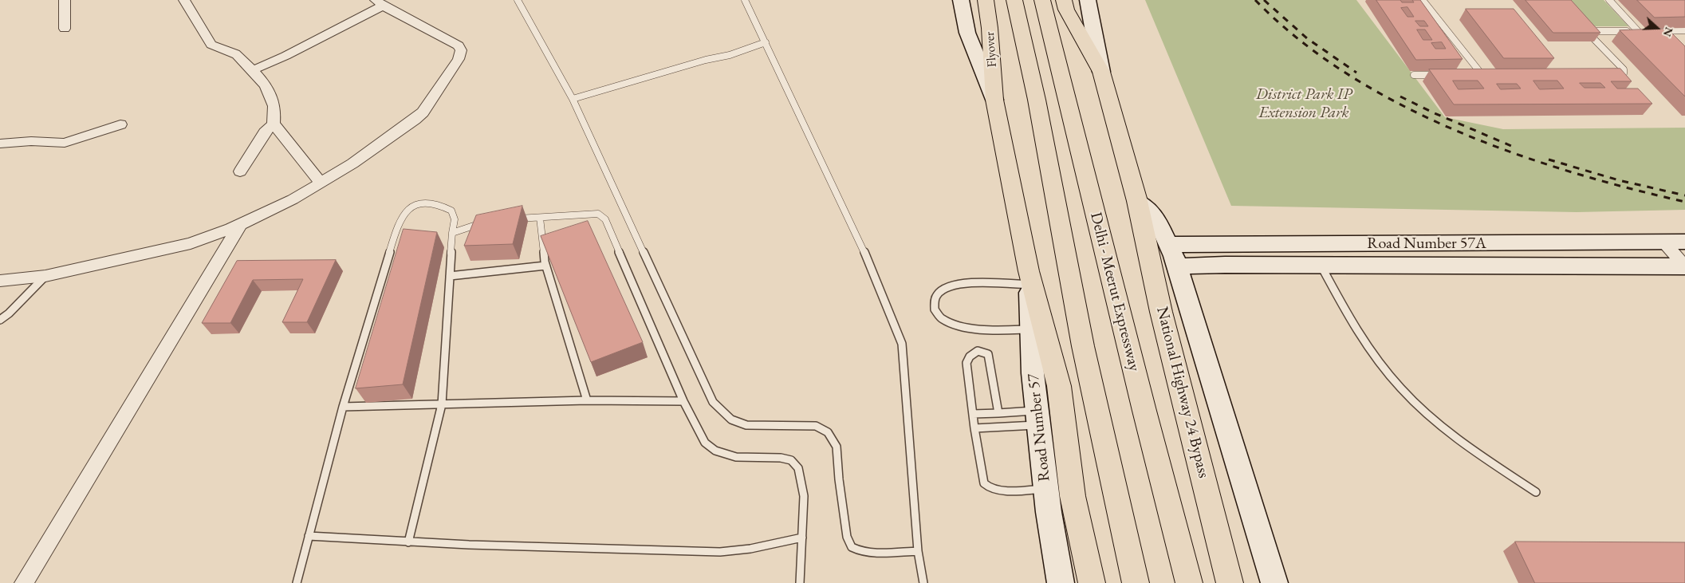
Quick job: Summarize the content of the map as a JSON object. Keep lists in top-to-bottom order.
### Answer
{
  "streets": {
    "highway": ["Flyover", "Delhi - Meerut Expressway", "National Highway 24 Bypass"],
    "street": ["Road Number 57A", "Road Number 57"]
  },
  "crossings": [
    ["Flyover", "Road Number 57"]
  ],
  "parks": ["District Park IP Extension Park"],
  "north": "right"
}
